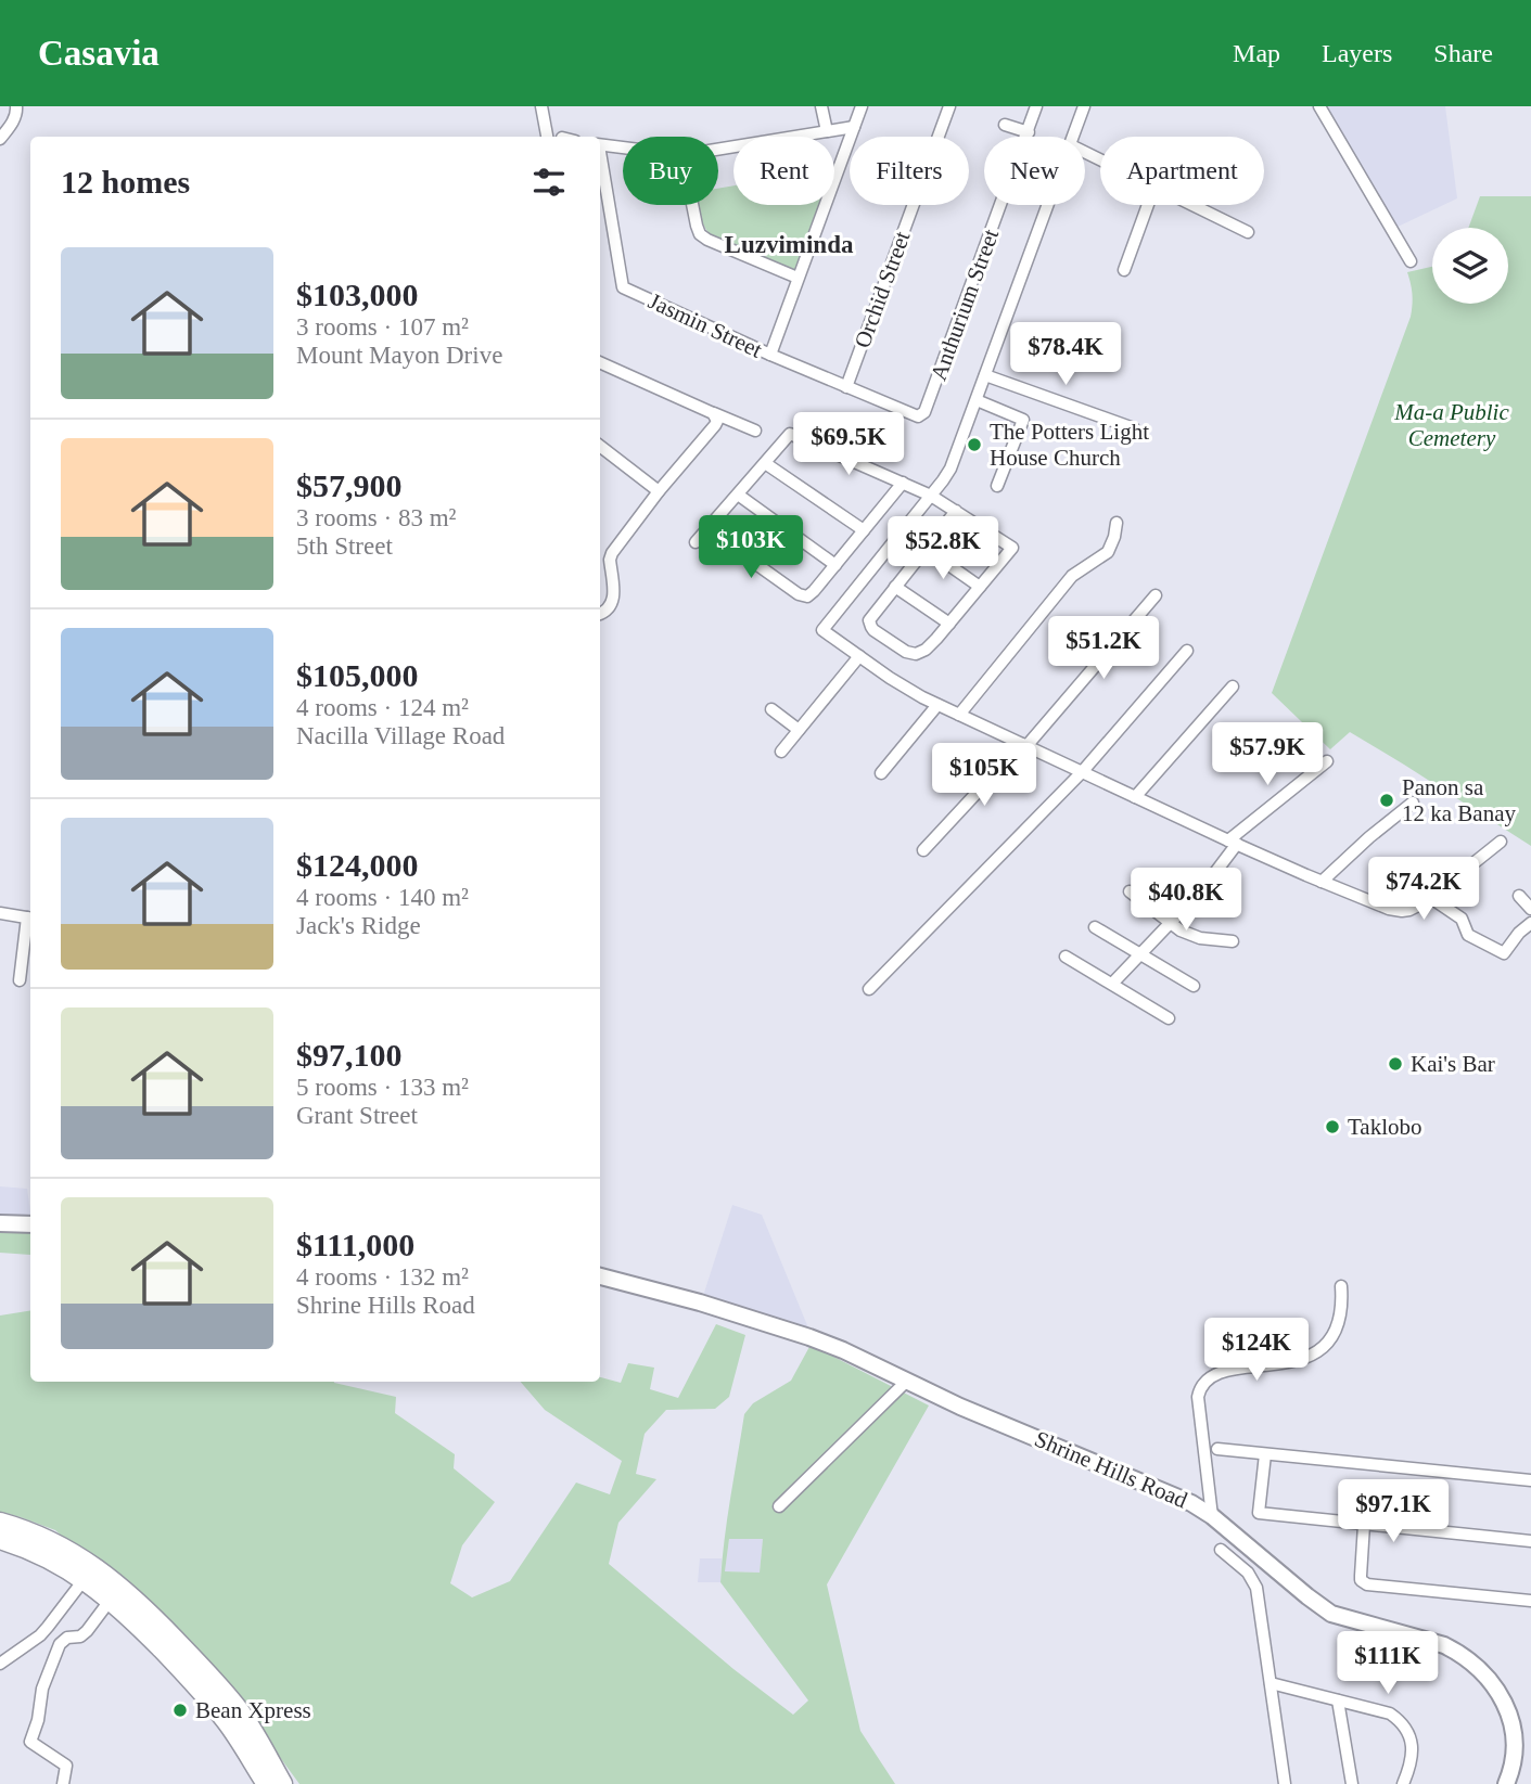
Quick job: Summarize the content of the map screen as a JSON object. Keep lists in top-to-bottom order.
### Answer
{
  "streets": {
    "street": [
      "Orchid Street",
      "Anthurium Street",
      "Jasmin Street",
      "Shrine Hills Road"
    ]
  },
  "crossings": [
    ["Orchid Street", "Jasmin Street"],
    ["Anthurium Street", "Jasmin Street"]
  ],
  "districts": ["Luzviminda"],
  "parks": ["Ma-a Public Cemetery"],
  "places": [
    "The Potters Light House Church",
    "Panon sa 12 ka Banay",
    "Kai's Bar",
    "Taklobo",
    "Bean Xpress"
  ],
  "page": {
    "header": "Casavia",
    "nav": ["Map", "Layers", "Share"],
    "chip": [
      "Buy",
      "Rent",
      "Filters",
      "New",
      "Apartment"
    ],
    "heading": "12 homes",
    "list": [
      {
        "name": "$103,000",
        "note": "3 rooms · 107 m² · Mount Mayon Drive"
      },
      {
        "name": "$57,900",
        "note": "3 rooms · 83 m² · 5th Street"
      },
      {
        "name": "$105,000",
        "note": "4 rooms · 124 m² · Nacilla Village Road"
      },
      {
        "name": "$124,000",
        "note": "4 rooms · 140 m² · Jack's Ridge"
      },
      {
        "name": "$97,100",
        "note": "5 rooms · 133 m² · Grant Street"
      },
      {
        "name": "$111,000",
        "note": "4 rooms · 132 m² · Shrine Hills Road"
      }
    ],
    "price": [
      "$78.4K",
      "$69.5K",
      "$103K",
      "$52.8K",
      "$51.2K",
      "$57.9K",
      "$105K",
      "$74.2K",
      "$40.8K",
      "$124K",
      "$97.1K",
      "$111K"
    ]
  }
}
